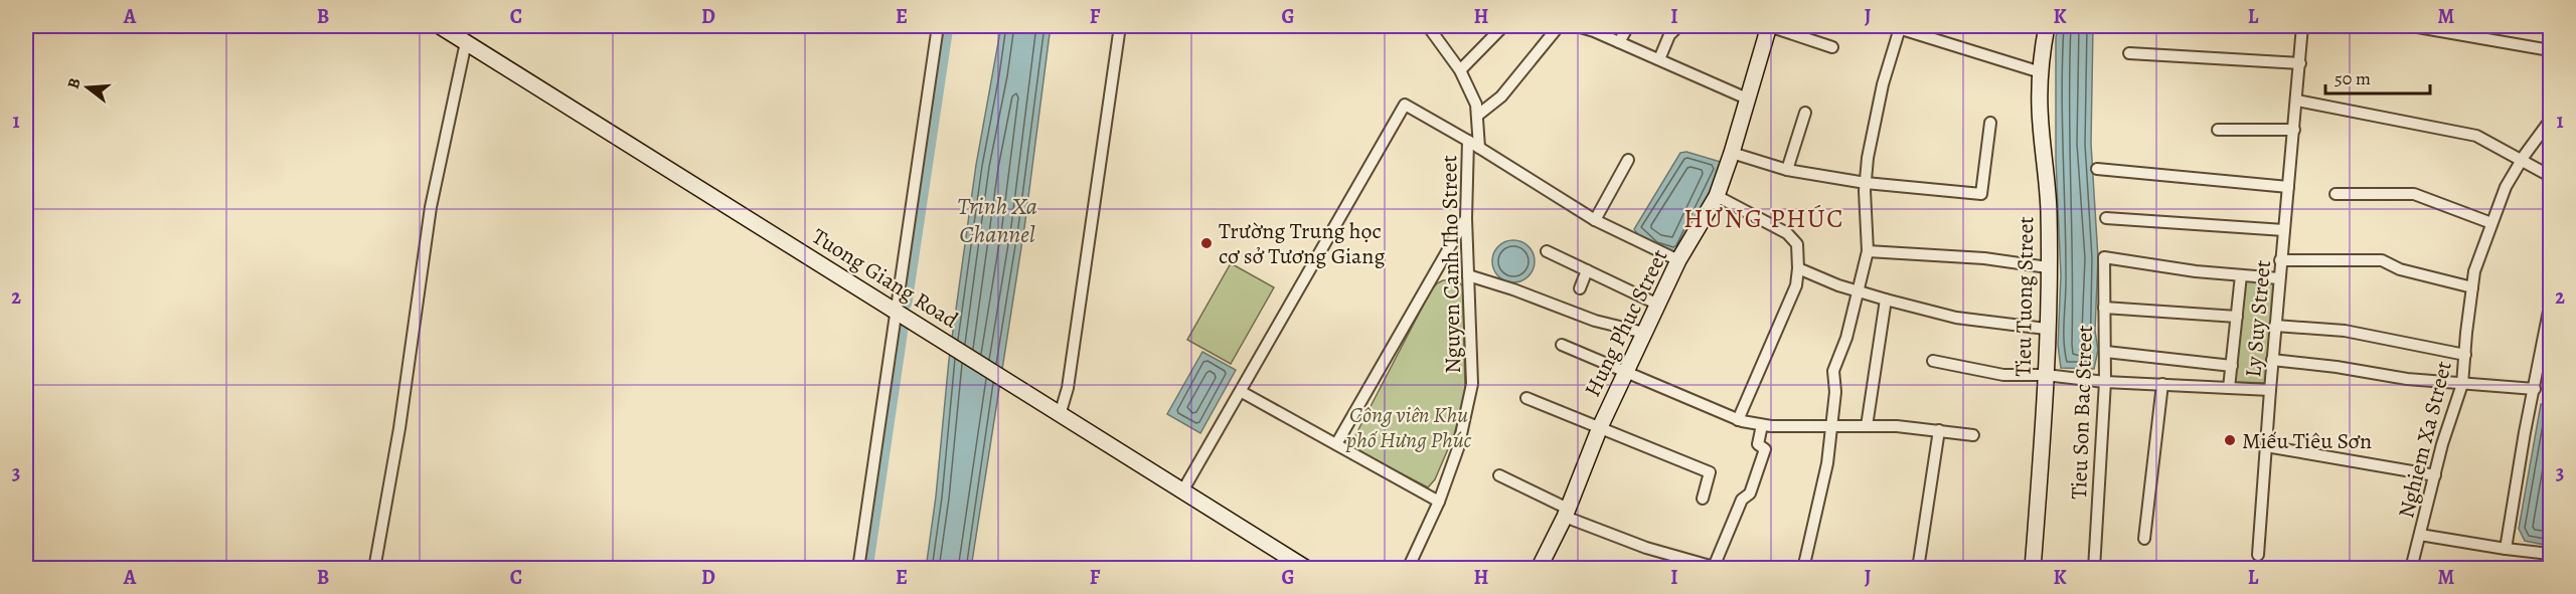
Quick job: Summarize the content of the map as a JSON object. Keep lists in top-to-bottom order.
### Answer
{
  "streets": {
    "street": [
      "Nguyen Canh Tho Street",
      "Tuong Giang Road",
      "Tieu Tuong Street",
      "Ly Suy Street",
      "Hung Phuc Street",
      "Tieu Son Bac Street",
      "Nghiem Xa Street"
    ]
  },
  "crossings": [
    ["Nguyen Canh Tho Street", "Tuong Giang Road"],
    ["Tieu Tuong Street", "Ly Suy Street"],
    ["Ly Suy Street", "Tieu Son Bac Street"]
  ],
  "districts": ["HƯNG PHÚC"],
  "water": ["Trinh Xa Channel"],
  "parks": ["Công viên Khu phố Hưng Phúc"],
  "places": ["Trường Trung học cơ sở Tương Giang", "Miếu Tiêu Sơn"],
  "scale_bar": "50 m",
  "north": "left",
  "grid": {
    "columns": [
      "A",
      "B",
      "C",
      "D",
      "E",
      "F",
      "G",
      "H",
      "I",
      "J",
      "K",
      "L",
      "M"
    ],
    "rows": ["1", "2", "3"]
  }
}
